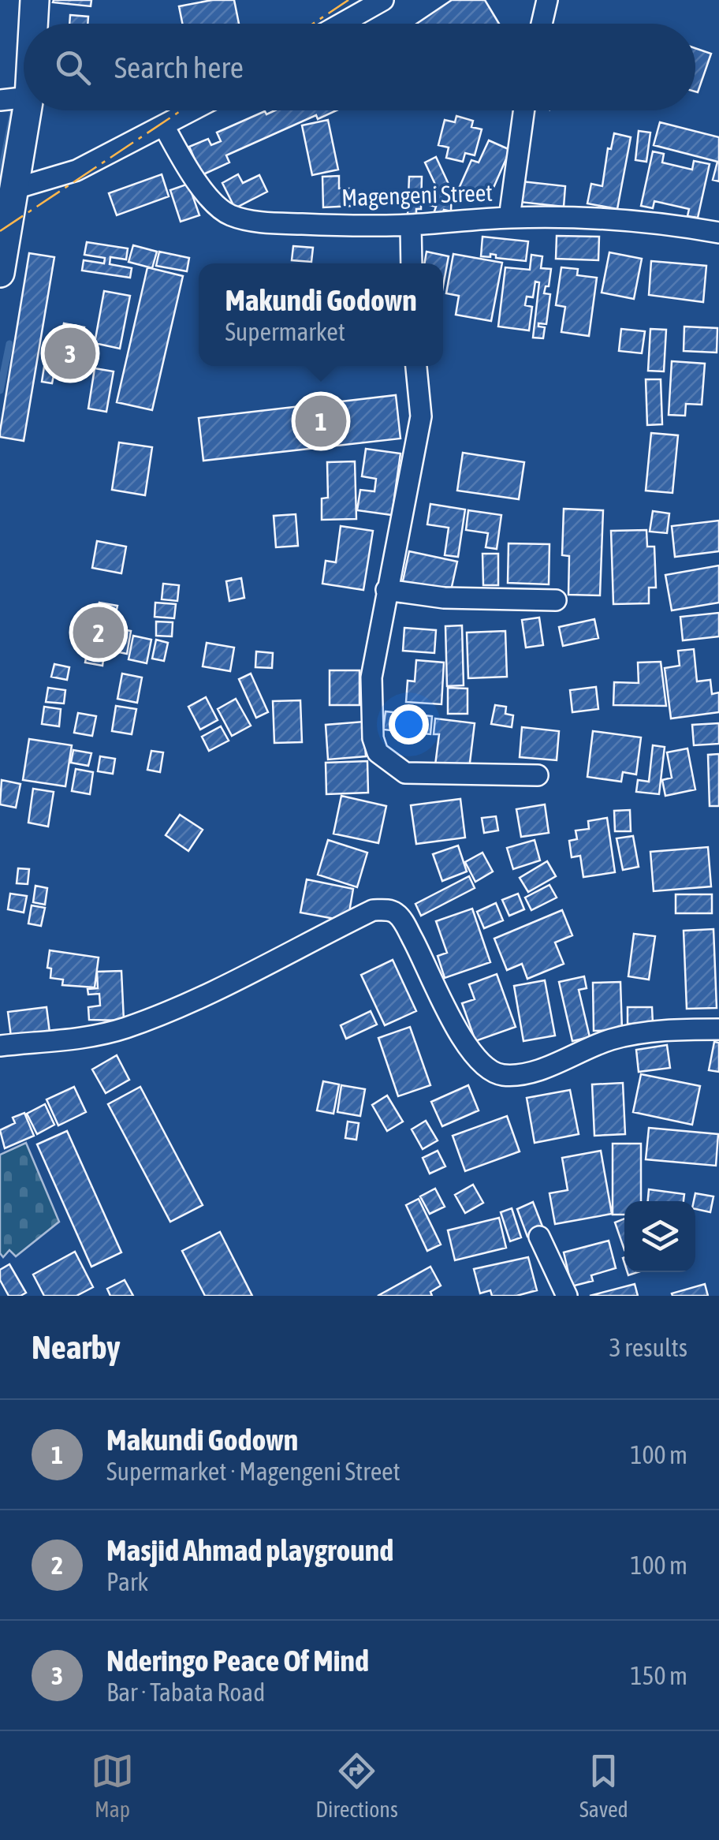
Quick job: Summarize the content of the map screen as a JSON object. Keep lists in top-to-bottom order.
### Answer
{
  "streets": {
    "street": ["Magengeni Street"]
  },
  "page": {
    "search": "Search here",
    "popup": ["Makundi Godown", "Supermarket"],
    "pins": ["3", "1", "2"],
    "heading": ["Nearby", "3 results"],
    "list": [
      {
        "mark": "1",
        "name": "Makundi Godown",
        "note": "Supermarket · Magengeni Street",
        "value": "100 m"
      },
      {
        "mark": "2",
        "name": "Masjid Ahmad playground",
        "note": "Park",
        "value": "100 m"
      },
      {
        "mark": "3",
        "name": "Nderingo Peace Of Mind",
        "note": "Bar · Tabata Road",
        "value": "150 m"
      }
    ],
    "nav": ["Map", "Directions", "Saved"]
  }
}
